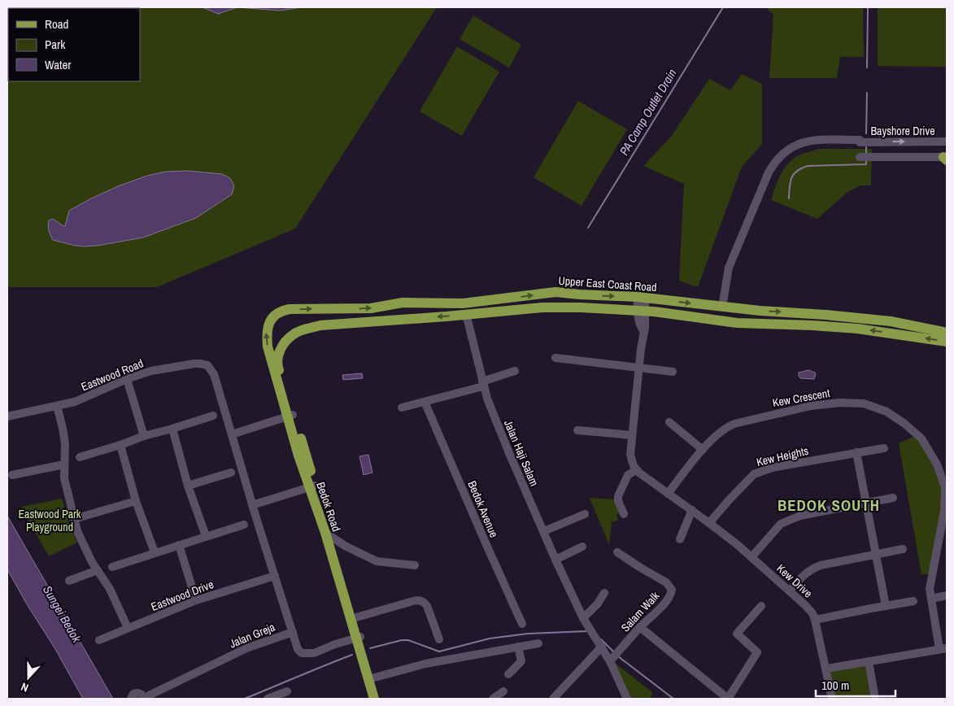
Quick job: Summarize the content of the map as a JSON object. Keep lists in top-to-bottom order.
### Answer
{
  "streets": {
    "main road": ["Upper East Coast Road", "Bedok Road"],
    "street": [
      "Bayshore Drive",
      "Eastwood Road",
      "Kew Crescent",
      "Jalan Haji Salam",
      "Kew Heights",
      "Bedok Avenue",
      "Kew Drive",
      "Eastwood Drive",
      "Salam Walk",
      "Jalan Greja"
    ]
  },
  "crossings": [
    ["Bayshore Drive", "Upper East Coast Road"],
    ["Upper East Coast Road", "Bedok Road"],
    ["Eastwood Road", "Eastwood Drive"],
    ["Eastwood Road", "Jalan Greja"],
    ["Kew Crescent", "Kew Drive"],
    ["Jalan Haji Salam", "Salam Walk"],
    ["Kew Heights", "Kew Drive"],
    ["Bedok Road", "Jalan Greja"]
  ],
  "one_way": ["Bayshore Drive"],
  "districts": ["BEDOK SOUTH"],
  "water": ["PA Camp Outlet Drain", "Sungei Bedok"],
  "parks": ["Eastwood Park Playground"],
  "legend": ["Road", "Park", "Water"],
  "scale_bar": "100 m",
  "north": "bottom"
}
